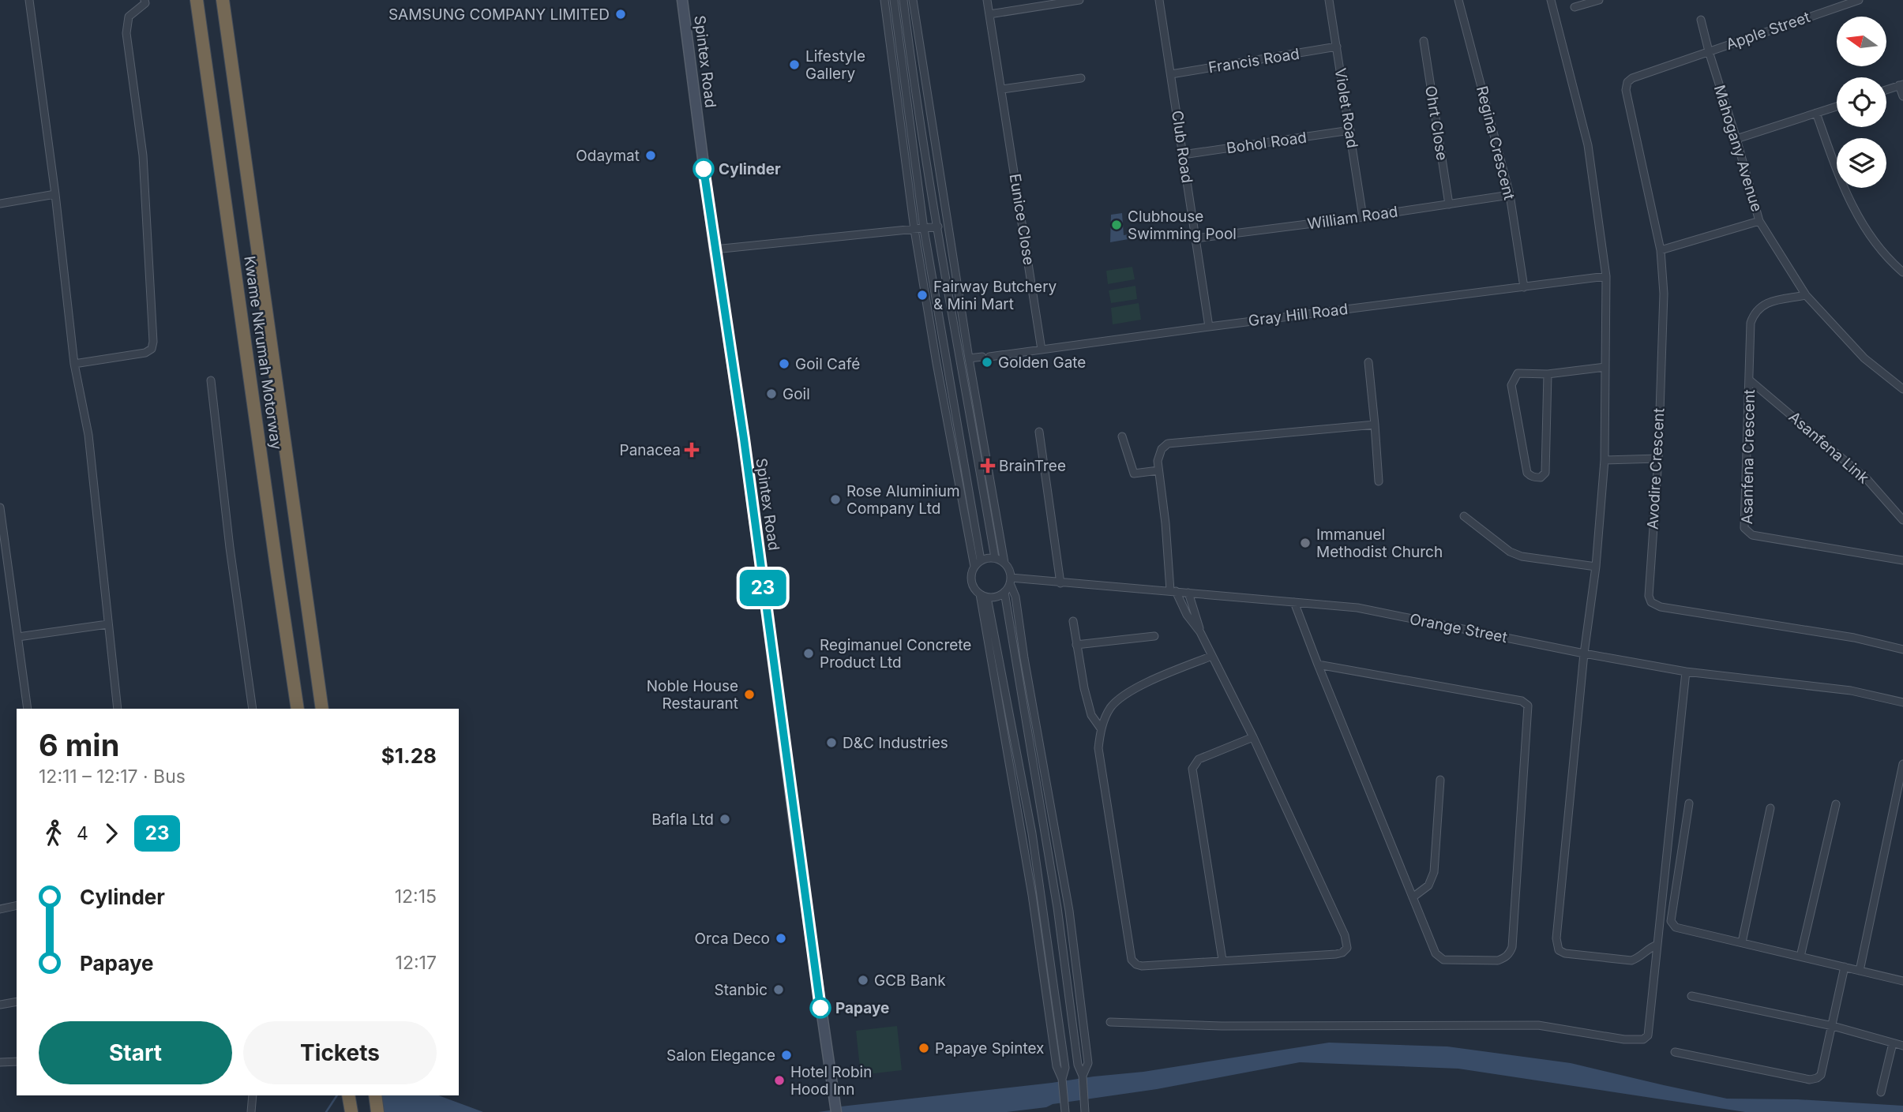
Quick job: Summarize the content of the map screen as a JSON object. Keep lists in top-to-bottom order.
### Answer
{
  "streets": {
    "highway": ["Kwame Nkrumah Motorway"],
    "main road": ["Spintex Road"],
    "street": [
      "Apple Street",
      "Francis Road",
      "Violet Road",
      "Ohrt Close",
      "Bohol Road",
      "Regina Crescent",
      "Club Road",
      "Mahogany Avenue",
      "William Road",
      "Eunice Close",
      "Gray Hill Road",
      "Asanfena Link",
      "Asanfena Crescent",
      "Avodire Crescent",
      "Orange Street"
    ]
  },
  "crossings": [
    ["Apple Street", "Mahogany Avenue"],
    ["Apple Street", "Avodire Crescent"],
    ["Francis Road", "Violet Road"],
    ["Francis Road", "Club Road"],
    ["Violet Road", "Bohol Road"],
    ["Violet Road", "William Road"],
    ["Ohrt Close", "William Road"],
    ["Bohol Road", "Club Road"],
    ["Regina Crescent", "William Road"],
    ["Regina Crescent", "Gray Hill Road"],
    ["Club Road", "William Road"],
    ["Club Road", "Gray Hill Road"],
    ["Mahogany Avenue", "Asanfena Crescent"],
    ["Eunice Close", "Gray Hill Road"],
    ["Asanfena Link", "Asanfena Crescent"]
  ],
  "places": {
    "other": [
      "SAMSUNG COMPANY LIMITED",
      "Lifestyle Gallery",
      "Odaymat",
      "Cylinder",
      "Clubhouse Swimming Pool",
      "Fairway Butchery & Mini Mart",
      "Golden Gate",
      "Goil Café",
      "Goil",
      "Rose Aluminium Company Ltd",
      "Immanuel Methodist Church",
      "Regimanuel Concrete Product Ltd",
      "Noble House Restaurant",
      "D&C Industries",
      "Bafla Ltd",
      "Orca Deco",
      "GCB Bank",
      "Stanbic",
      "Papaye",
      "Papaye Spintex",
      "Salon Elegance",
      "Hotel Robin Hood Inn"
    ],
    "health": ["Panacea", "BrainTree"]
  },
  "lines": ["bus line 23"],
  "north": "left",
  "page": {
    "on_map": "23",
    "heading": ["6 min", "12:11 – 12:17 · Bus", "$1.28"],
    "legs": ["4", "23"],
    "list": [
      {
        "name": "Cylinder",
        "value": "12:15"
      },
      {
        "name": "Papaye",
        "value": "12:17"
      }
    ],
    "buttons": ["Start", "Tickets"]
  }
}
